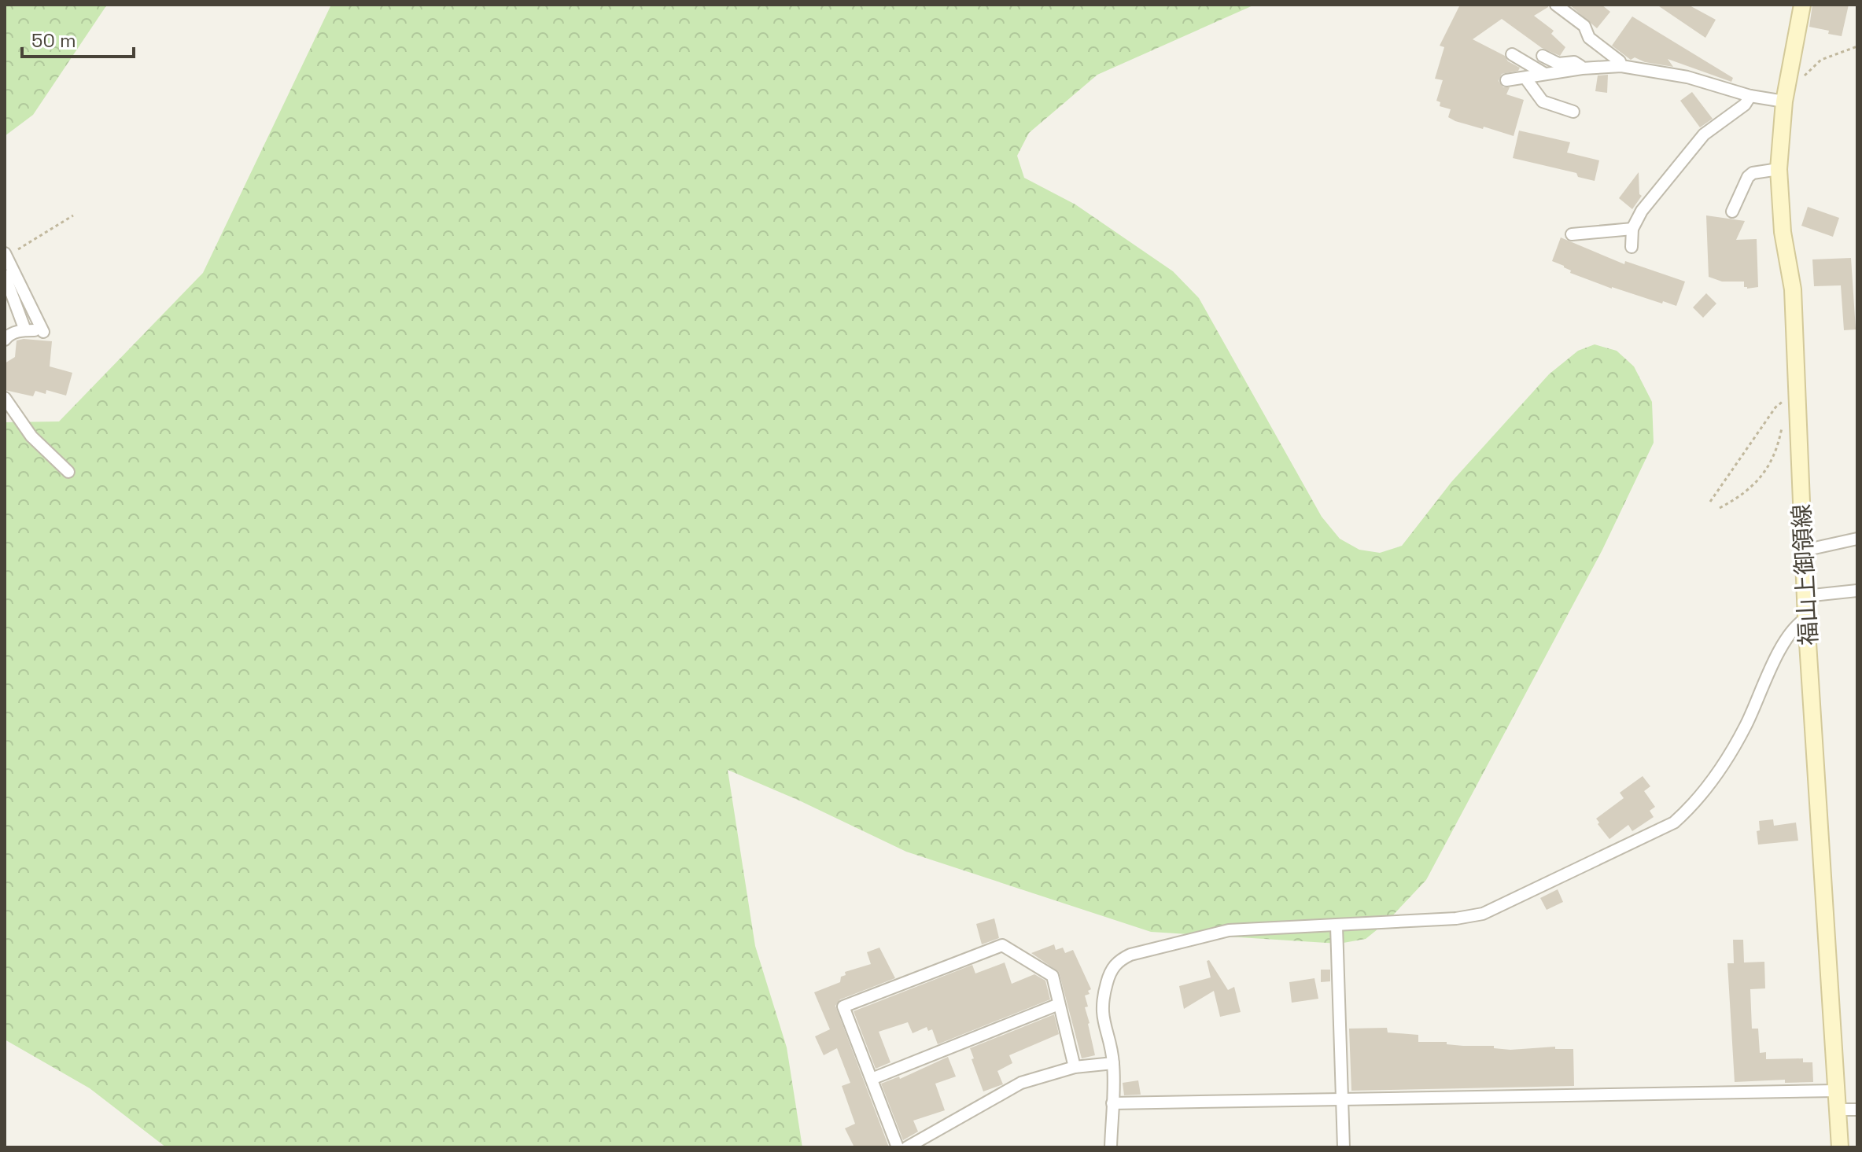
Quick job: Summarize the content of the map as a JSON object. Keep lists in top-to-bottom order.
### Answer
{
  "streets": {
    "main road": ["福山上御領線"]
  },
  "scale_bar": "50 m"
}
